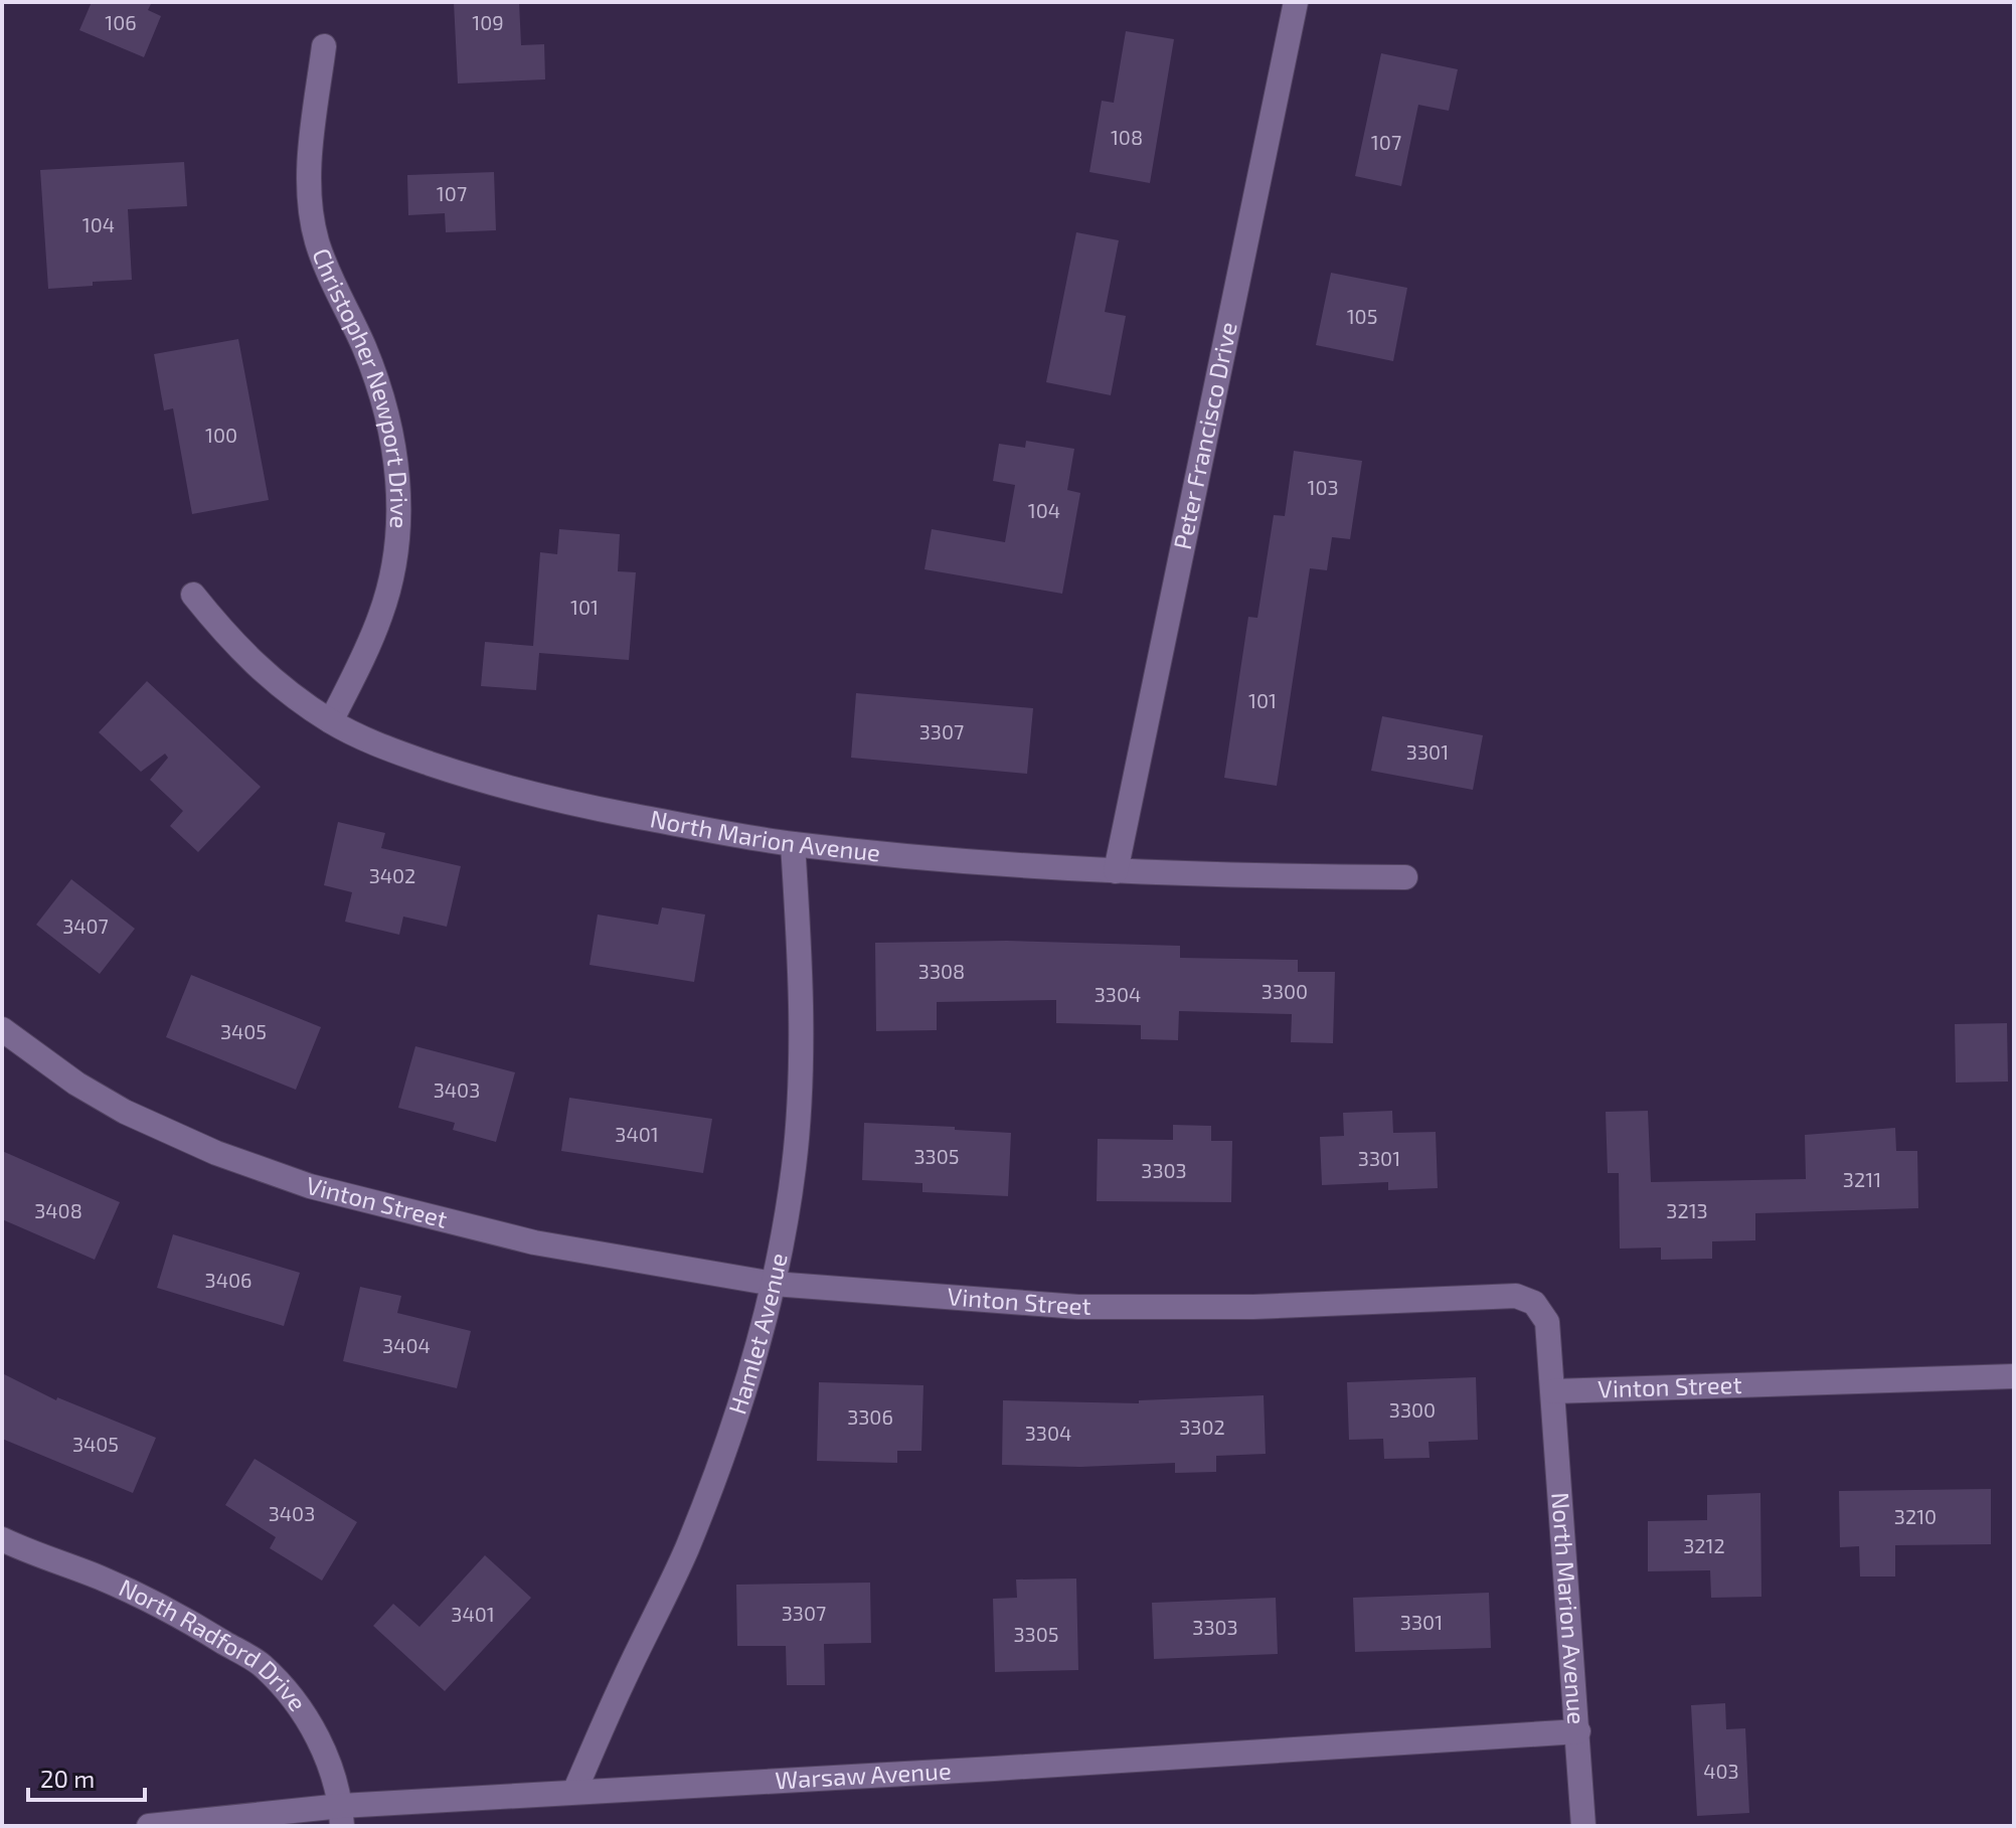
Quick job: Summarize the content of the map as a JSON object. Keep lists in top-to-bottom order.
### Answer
{
  "streets": {
    "street": [
      "Christopher Newport Drive",
      "Peter Francisco Drive",
      "North Marion Avenue",
      "Vinton Street",
      "Hamlet Avenue",
      "North Radford Drive",
      "Warsaw Avenue"
    ]
  },
  "crossings": [
    ["Christopher Newport Drive", "North Marion Avenue"],
    ["Peter Francisco Drive", "North Marion Avenue"],
    ["North Marion Avenue", "Vinton Street"],
    ["North Marion Avenue", "Hamlet Avenue"],
    ["North Marion Avenue", "Warsaw Avenue"],
    ["Vinton Street", "Hamlet Avenue"],
    ["Hamlet Avenue", "Warsaw Avenue"],
    ["North Radford Drive", "Warsaw Avenue"]
  ],
  "house_numbers": [
    "106",
    "109",
    "108",
    "107",
    "107",
    "104",
    "105",
    "100",
    "103",
    "104",
    "101",
    "101",
    "3307",
    "3301",
    "3402",
    "3407",
    "3308",
    "3300",
    "3304",
    "3405",
    "3403",
    "3401",
    "3305",
    "3301",
    "3303",
    "3211",
    "3408",
    "3213",
    "3406",
    "3404",
    "3300",
    "3306",
    "3302",
    "3304",
    "3405",
    "3403",
    "3210",
    "3212",
    "3307",
    "3401",
    "3301",
    "3303",
    "3305",
    "403"
  ],
  "scale_bar": "20 m"
}
